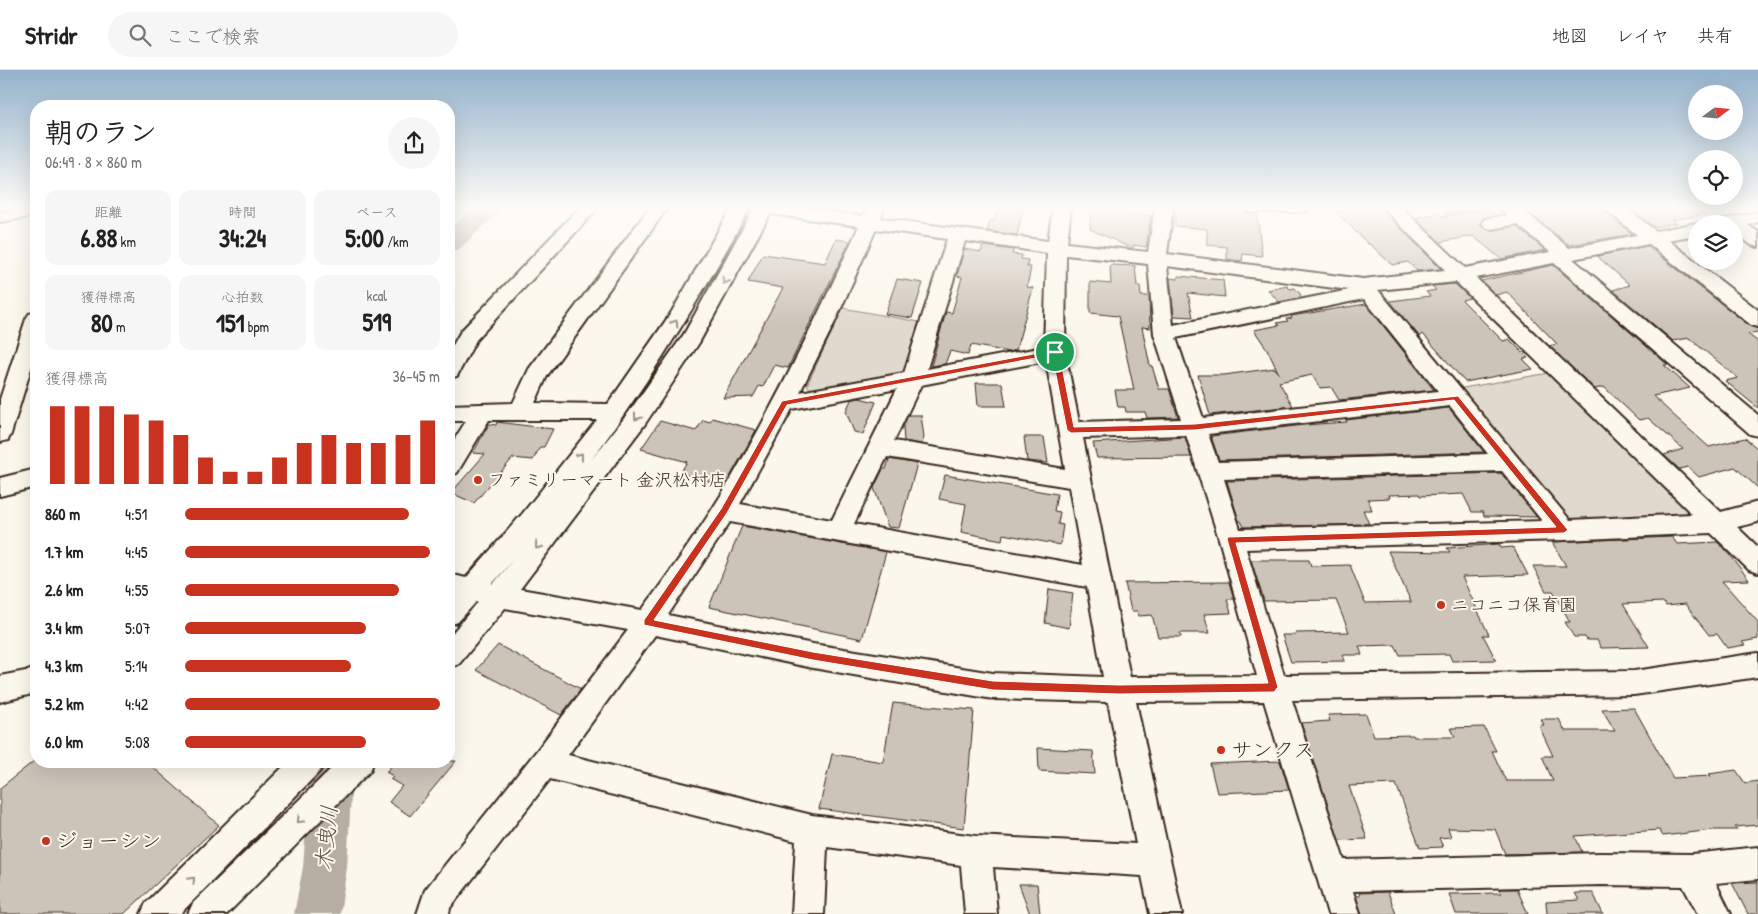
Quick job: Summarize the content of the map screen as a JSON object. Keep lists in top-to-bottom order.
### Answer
{
  "water": ["木曳川"],
  "places": [
    "ファミリーマート 金沢松村店",
    "ニコニコ保育園",
    "サンクス",
    "ジョーシン"
  ],
  "north": "right",
  "page": {
    "header": "Stridr",
    "search": "ここで検索",
    "nav": ["地図", "レイヤ", "共有"],
    "heading": ["朝のラン", "06:49 · 8 × 860 m"],
    "stats": [
      ["距離", "6.88 km"],
      ["時間", "34:24"],
      ["ペース", "5:00 /km"],
      ["獲得標高", "80 m"],
      ["心拍数", "151 bpm"],
      ["kcal", "519"]
    ],
    "chart": ["獲得標高", "36–45 m"],
    "list": [
      {
        "name": "860 m",
        "note": "4:51"
      },
      {
        "name": "1.7 km",
        "note": "4:45"
      },
      {
        "name": "2.6 km",
        "note": "4:55"
      },
      {
        "name": "3.4 km",
        "note": "5:07"
      },
      {
        "name": "4.3 km",
        "note": "5:14"
      },
      {
        "name": "5.2 km",
        "note": "4:42"
      },
      {
        "name": "6.0 km",
        "note": "5:08"
      }
    ]
  }
}
